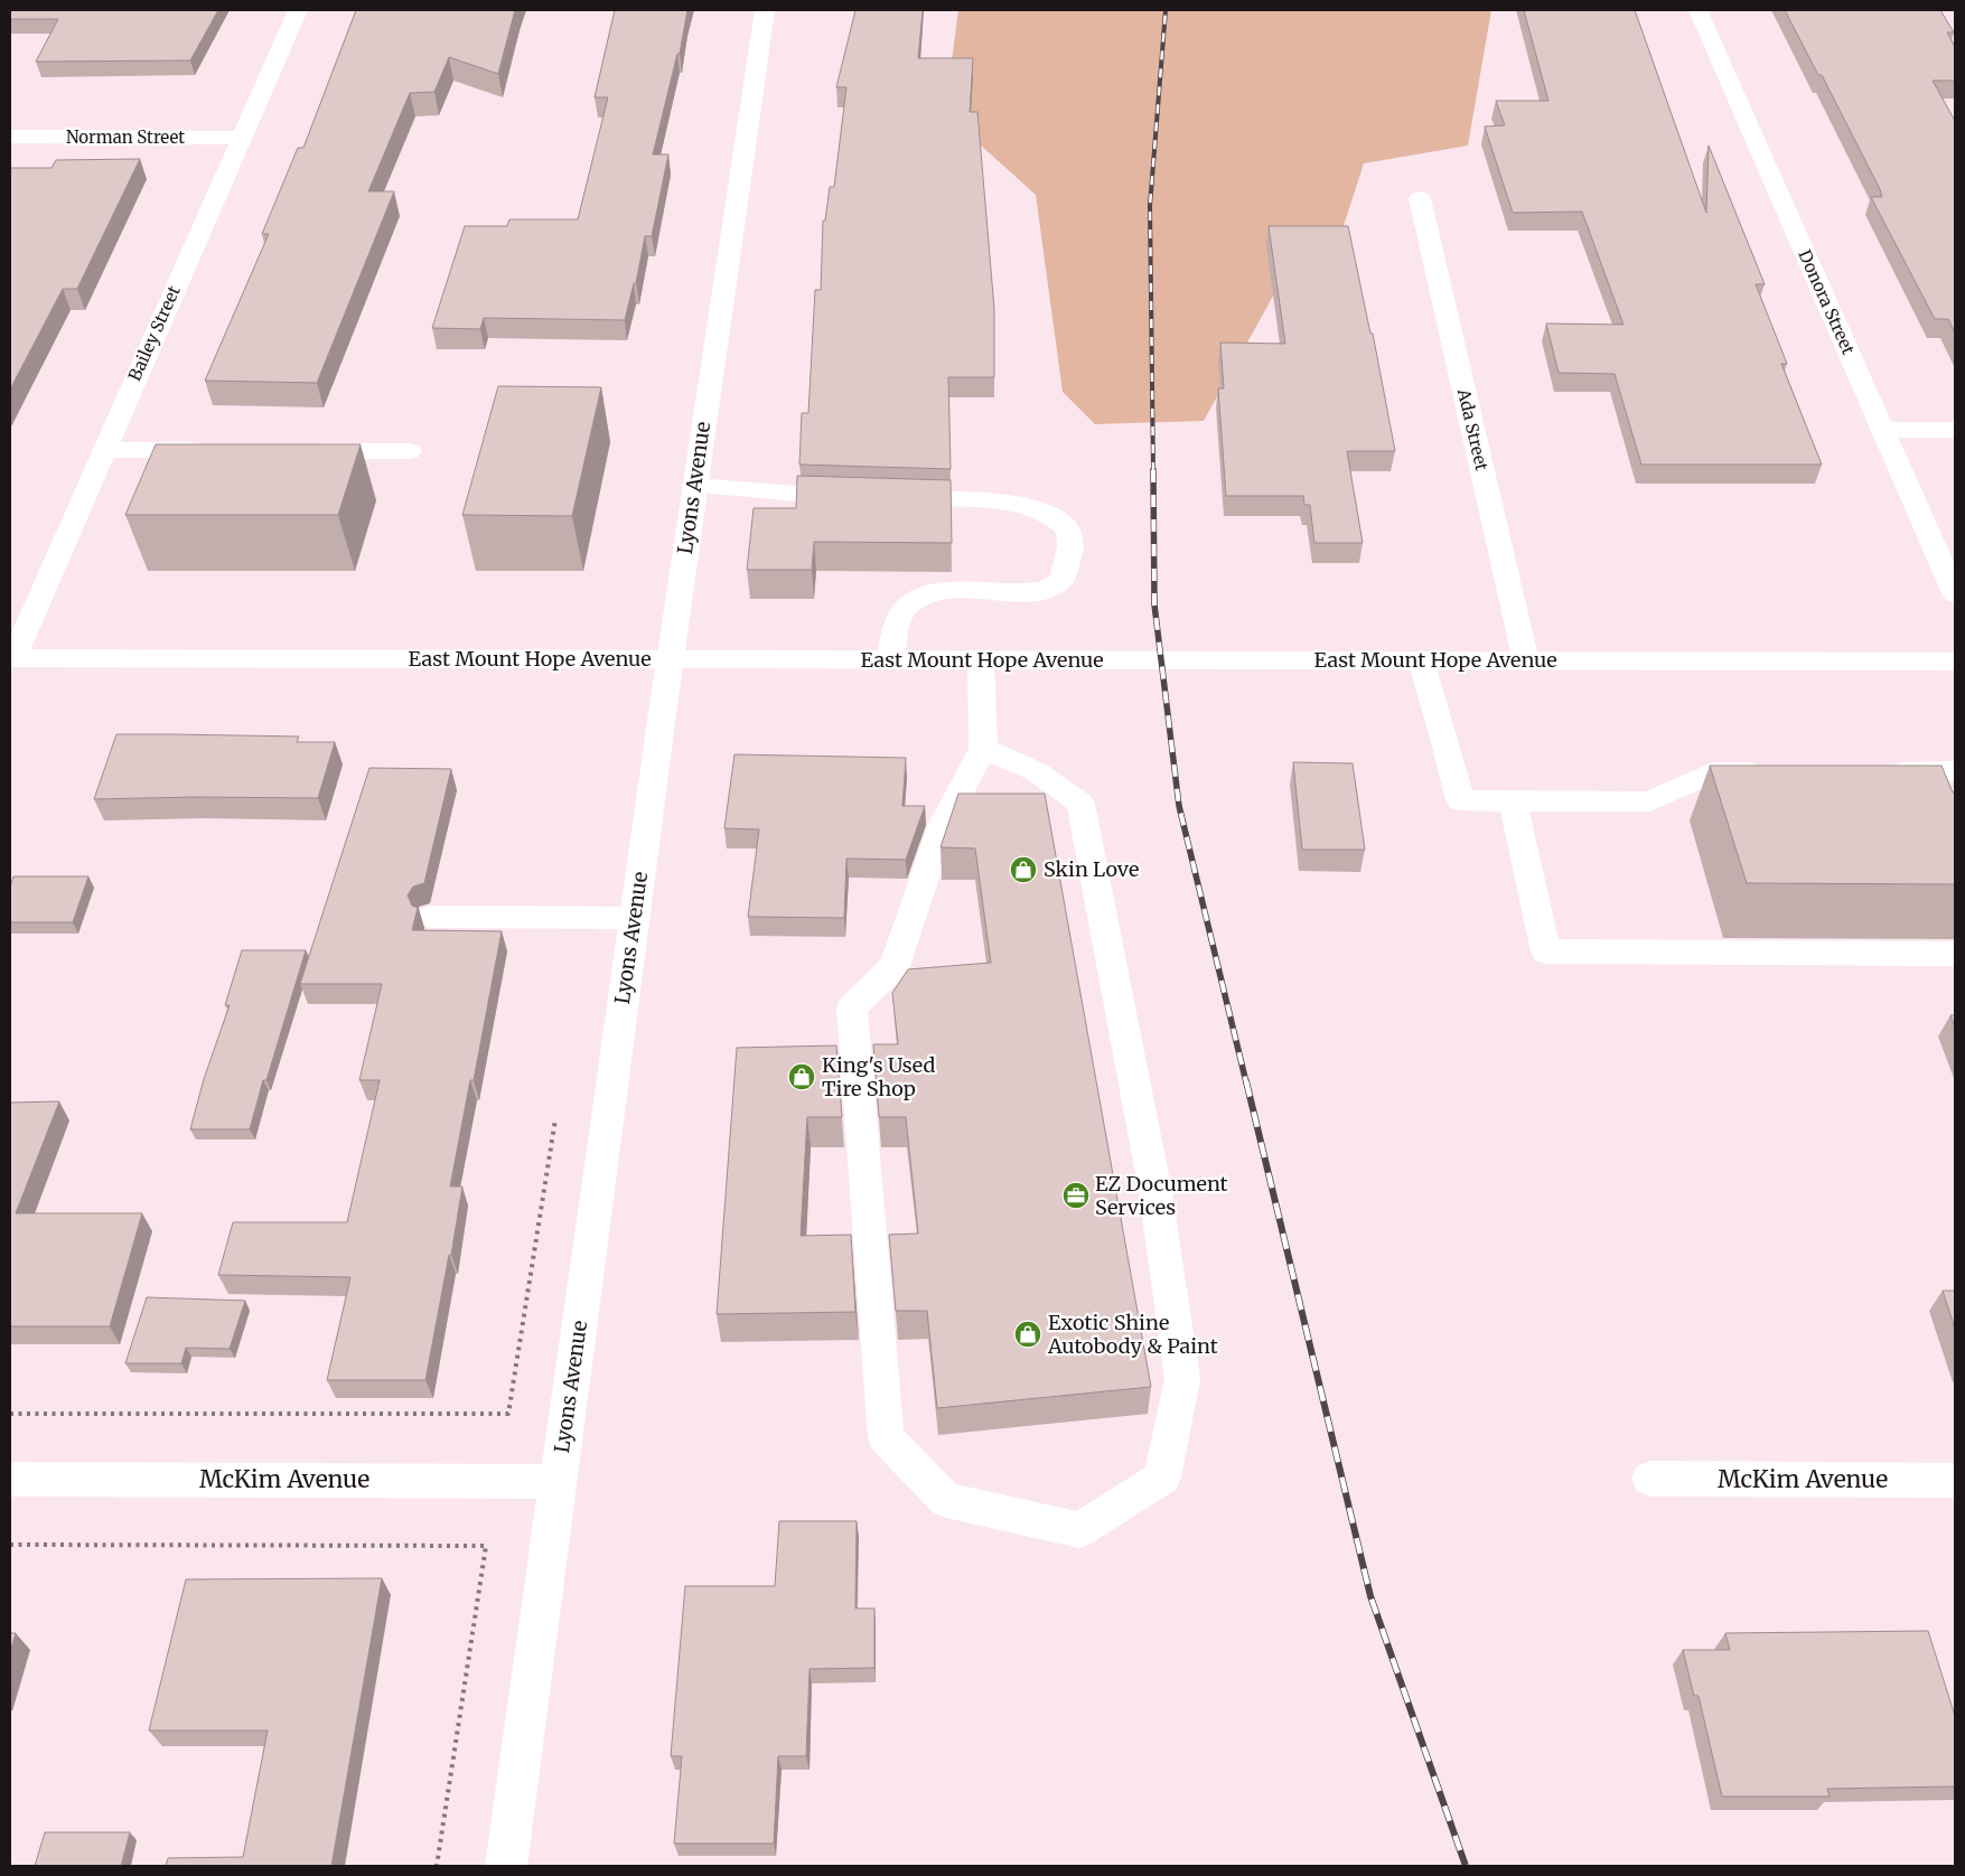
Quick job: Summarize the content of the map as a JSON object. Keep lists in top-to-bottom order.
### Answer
{
  "streets": {
    "street": [
      "Norman Street",
      "Donora Street",
      "Bailey Street",
      "Ada Street",
      "Lyons Avenue",
      "East Mount Hope Avenue",
      "McKim Avenue"
    ]
  },
  "crossings": [
    ["Norman Street", "Bailey Street"],
    ["Bailey Street", "East Mount Hope Avenue"],
    ["Ada Street", "East Mount Hope Avenue"],
    ["Lyons Avenue", "East Mount Hope Avenue"],
    ["Lyons Avenue", "McKim Avenue"]
  ],
  "places": {
    "shop": ["Skin Love", "King's Used Tire Shop", "Exotic Shine Autobody & Paint"],
    "office": ["EZ Document Services"]
  }
}
